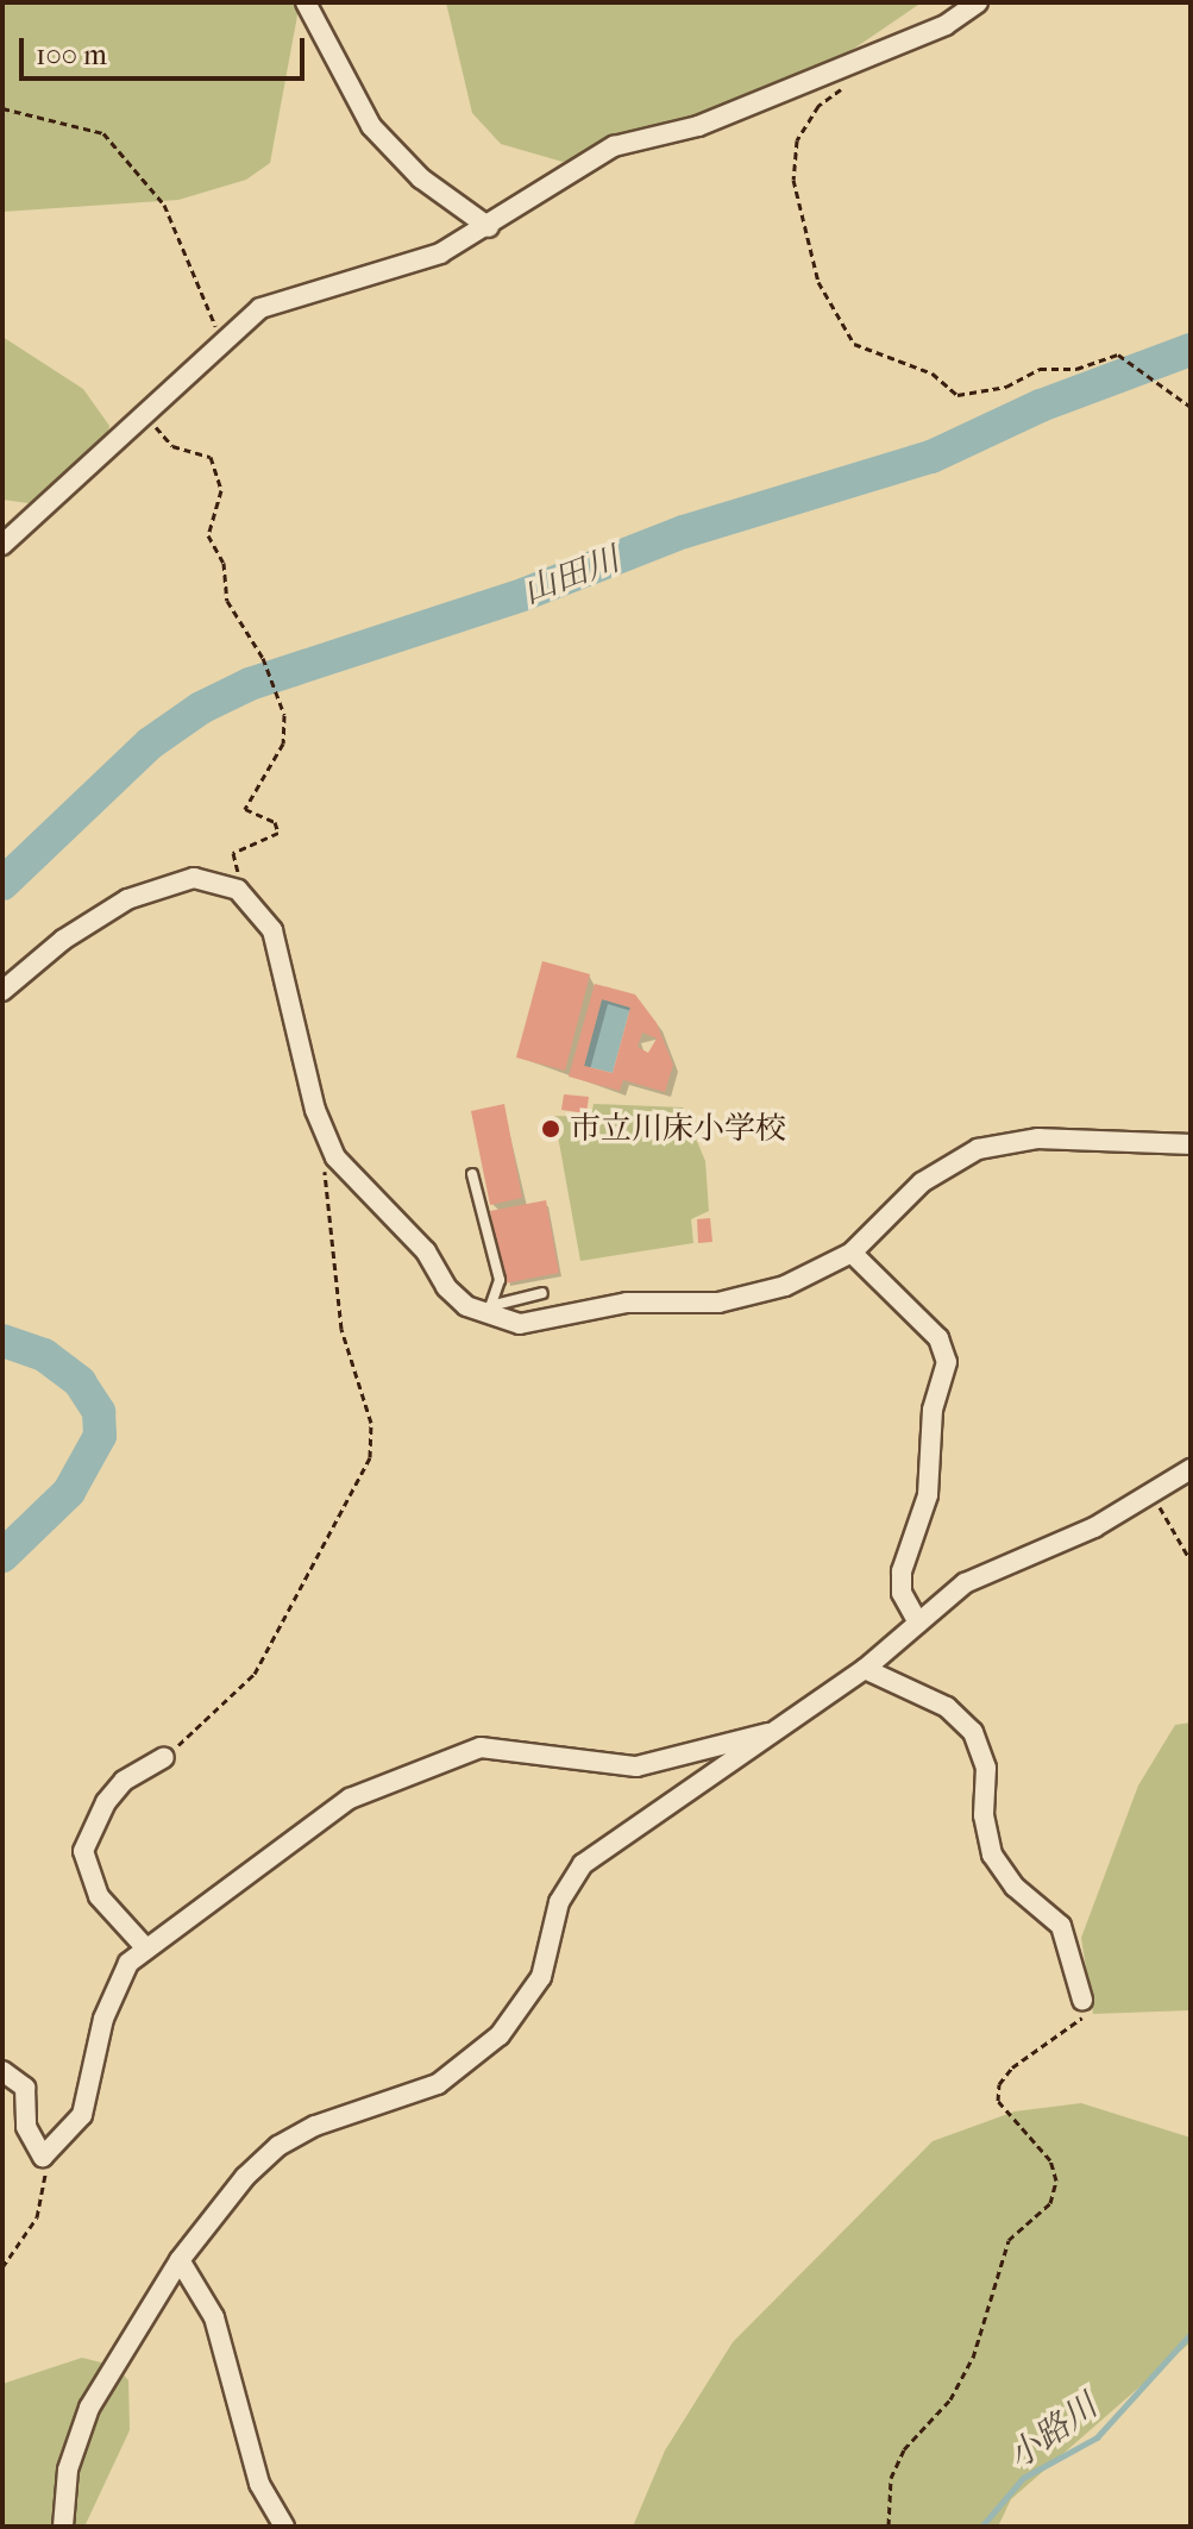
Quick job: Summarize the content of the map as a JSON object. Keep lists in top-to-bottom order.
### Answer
{
  "water": ["山田川", "小路川"],
  "places": ["市立川床小学校"],
  "scale_bar": "100 m"
}
